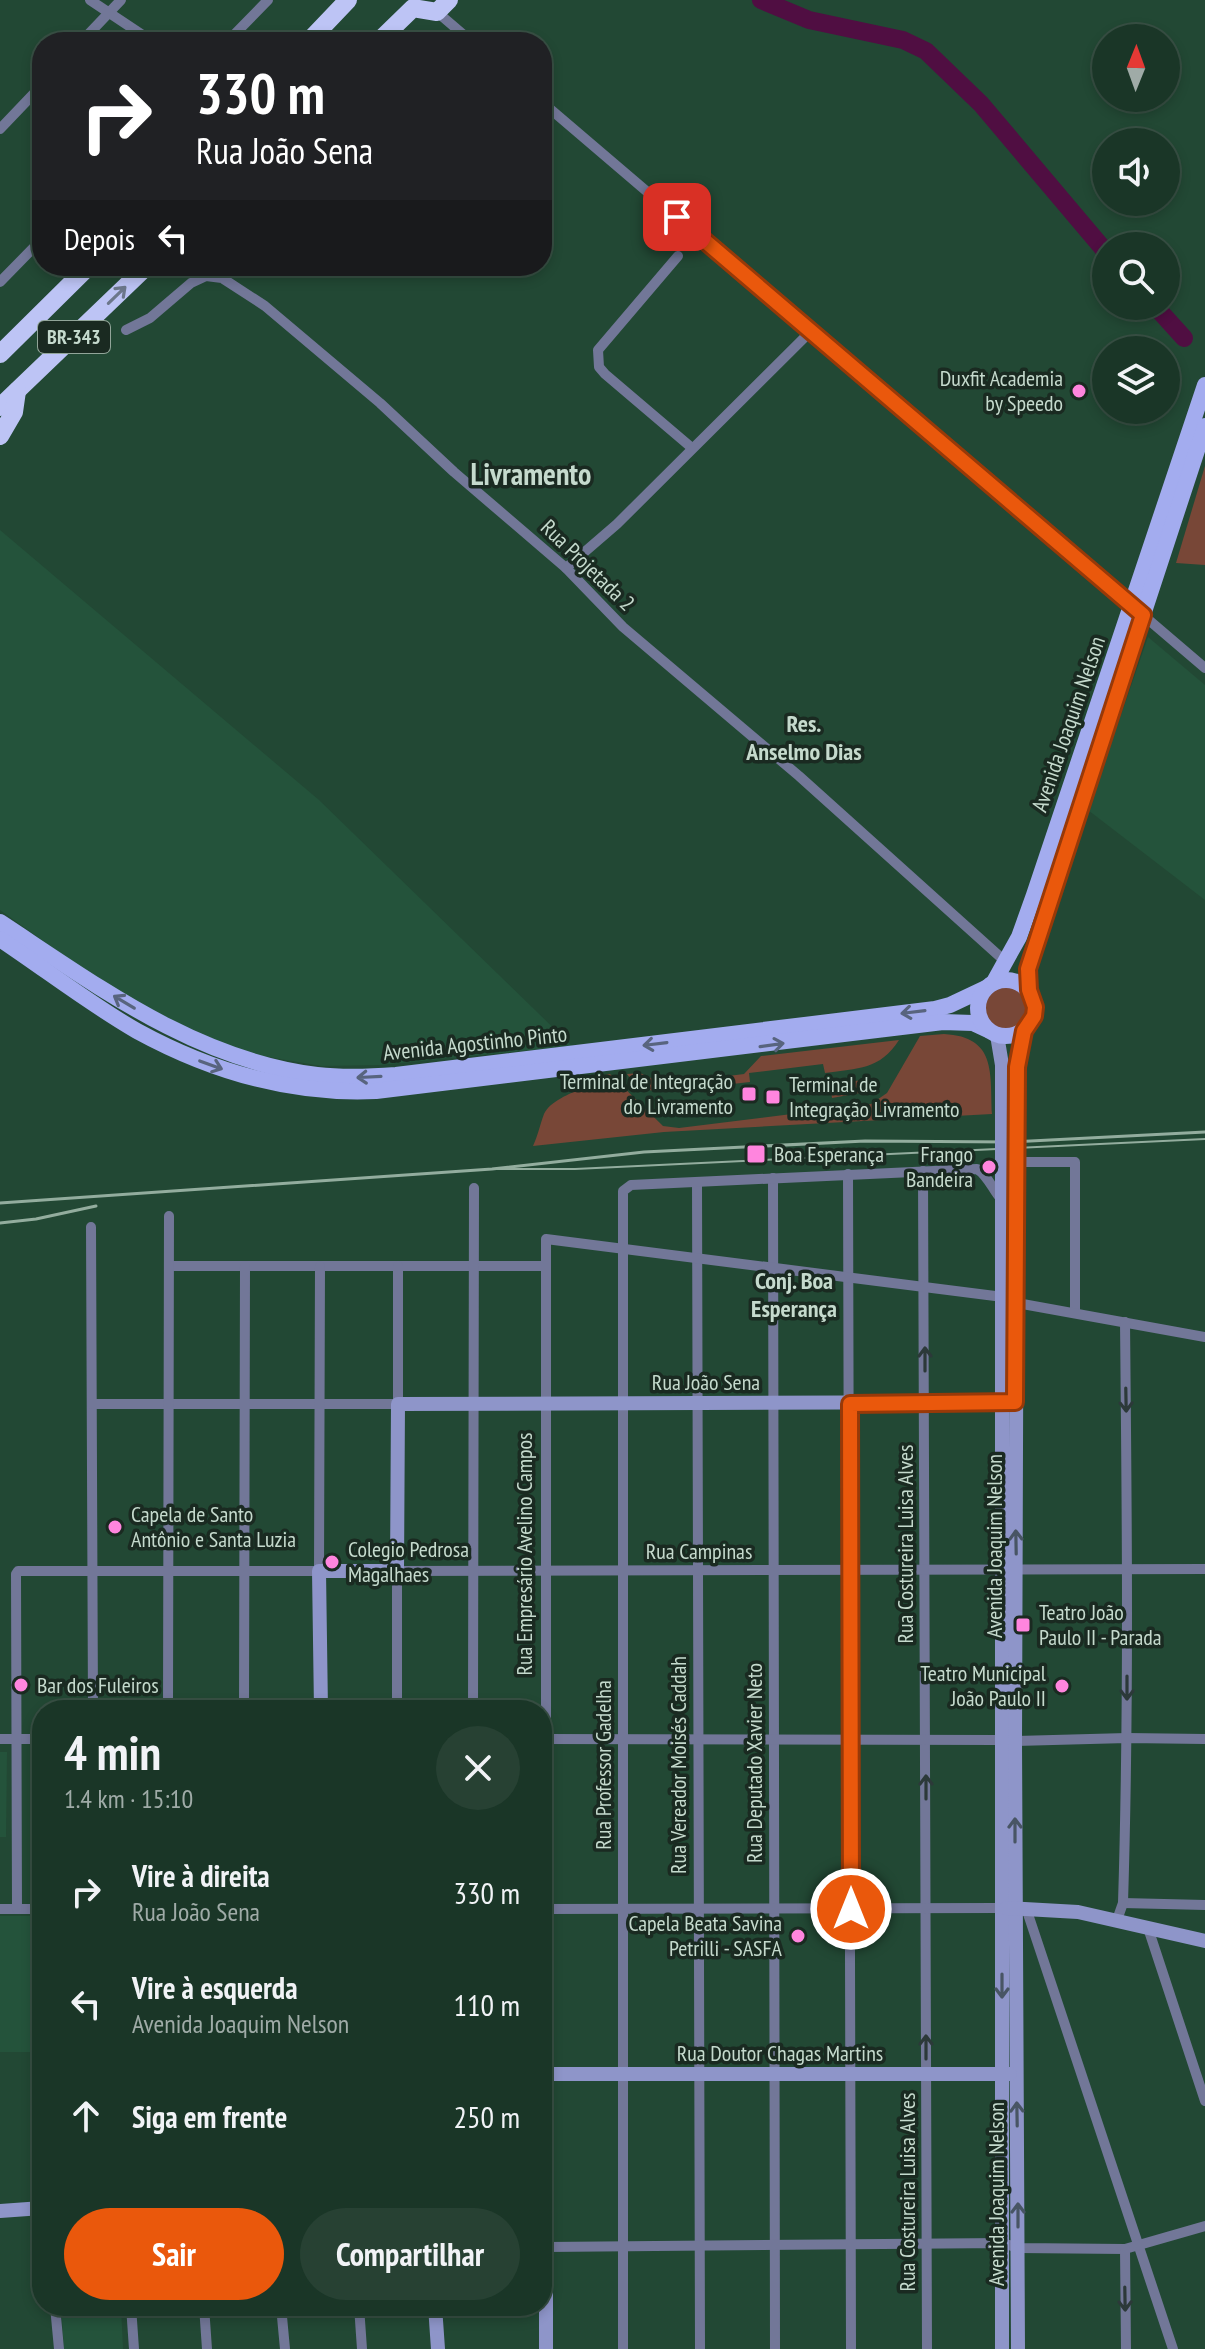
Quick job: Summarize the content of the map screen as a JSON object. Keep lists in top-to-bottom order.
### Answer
{
  "streets": {
    "highway": ["BR-343"],
    "main road": ["Avenida Joaquim Nelson", "Avenida Agostinho Pinto"],
    "street": [
      "Rua Projetada 2",
      "Rua João Sena",
      "Rua Costureira Luisa Alves",
      "Rua Campinas",
      "Rua Empresário Avelino Campos",
      "Rua Deputado Xavier Neto",
      "Rua Professor Gadelha",
      "Rua Vereador Moisés Caddah",
      "Rua Doutor Chagas Martins"
    ]
  },
  "crossings": [
    ["Rua Projetada 2", "Avenida Joaquim Nelson"],
    ["Avenida Joaquim Nelson", "Avenida Agostinho Pinto"],
    ["Avenida Joaquim Nelson", "Rua João Sena"],
    ["Avenida Joaquim Nelson", "Rua Campinas"],
    ["Avenida Joaquim Nelson", "Rua Doutor Chagas Martins"],
    ["Rua João Sena", "Rua Costureira Luisa Alves"],
    ["Rua João Sena", "Rua Empresário Avelino Campos"],
    ["Rua João Sena", "Rua Deputado Xavier Neto"],
    ["Rua João Sena", "Rua Professor Gadelha"],
    ["Rua João Sena", "Rua Vereador Moisés Caddah"],
    ["Rua Costureira Luisa Alves", "Rua Campinas"],
    ["Rua Costureira Luisa Alves", "Rua Doutor Chagas Martins"],
    ["Rua Campinas", "Rua Empresário Avelino Campos"],
    ["Rua Campinas", "Rua Deputado Xavier Neto"],
    ["Rua Campinas", "Rua Professor Gadelha"],
    ["Rua Campinas", "Rua Vereador Moisés Caddah"],
    ["Rua Empresário Avelino Campos", "Rua Professor Gadelha"],
    ["Rua Deputado Xavier Neto", "Rua Doutor Chagas Martins"],
    ["Rua Professor Gadelha", "Rua Vereador Moisés Caddah"],
    ["Rua Professor Gadelha", "Rua Doutor Chagas Martins"],
    ["Rua Vereador Moisés Caddah", "Rua Doutor Chagas Martins"]
  ],
  "districts": ["Livramento", "Res. Anselmo Dias", "Conj. Boa Esperança"],
  "places": {
    "other": [
      "Duxfit Academia by Speedo",
      "Frango Bandeira",
      "Capela de Santo Antônio e Santa Luzia",
      "Colegio Pedrosa Magalhaes",
      "Bar dos Fuleiros",
      "Teatro Municipal João Paulo II",
      "Capela Beata Savina Petrilli - SASFA"
    ],
    "transit": [
      "Terminal de Integração do Livramento",
      "Terminal de Integração Livramento",
      "Boa Esperança",
      "Teatro João Paulo II - Parada"
    ]
  },
  "north": "top",
  "page": {
    "turn": ["330 m", "Rua João Sena"],
    "then": "Depois",
    "heading": ["4 min", "1.4 km · 15:10"],
    "list": [
      {
        "name": "Vire à direita",
        "note": "Rua João Sena",
        "value": "330 m"
      },
      {
        "name": "Vire à esquerda",
        "note": "Avenida Joaquim Nelson",
        "value": "110 m"
      },
      {
        "name": "Siga em frente",
        "value": "250 m"
      }
    ],
    "buttons": ["Sair", "Compartilhar"]
  }
}
